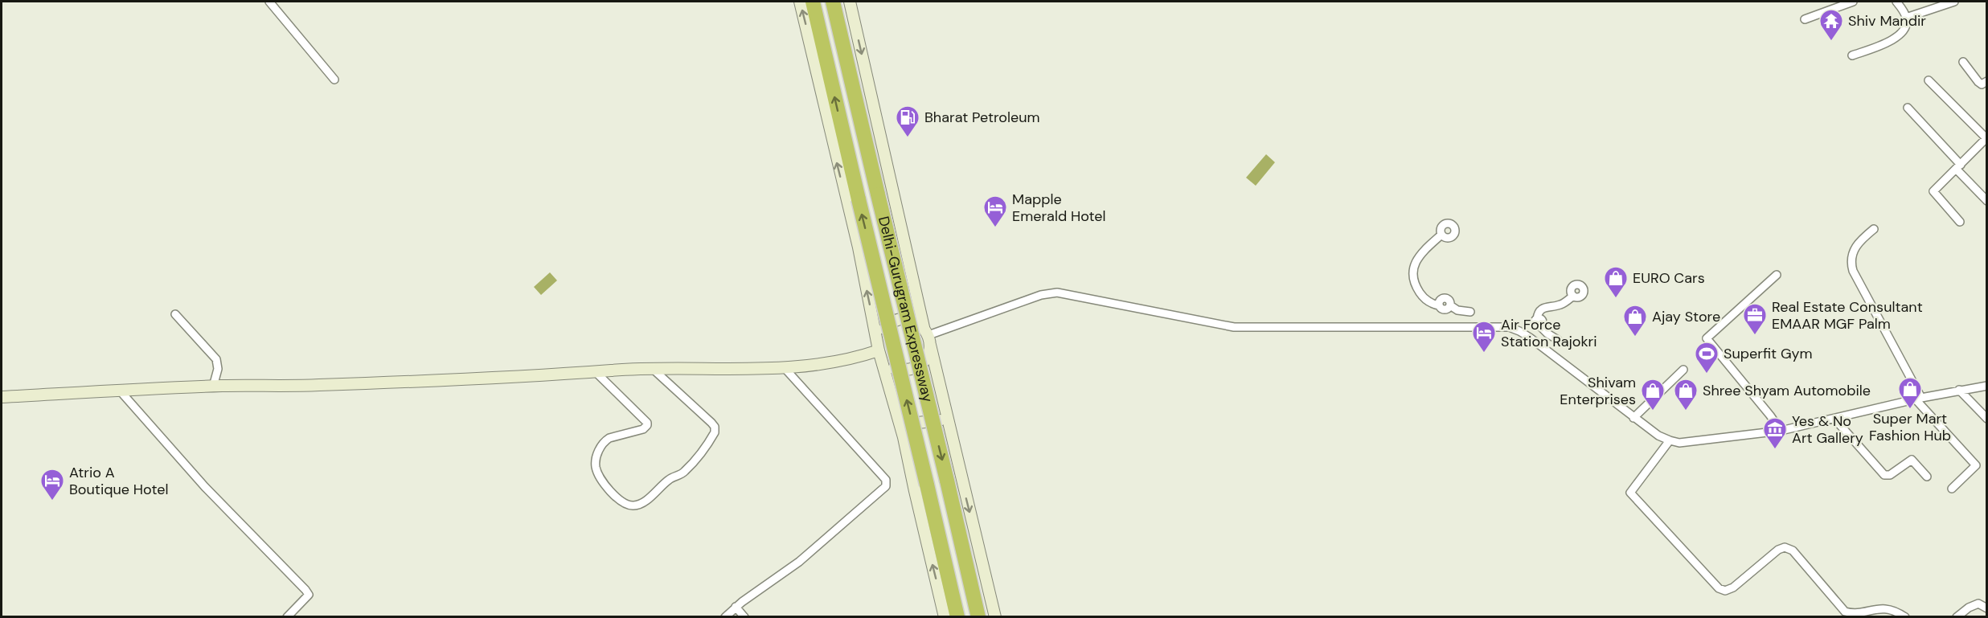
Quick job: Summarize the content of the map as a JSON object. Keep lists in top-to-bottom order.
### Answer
{
  "streets": {
    "highway": ["Delhi-Gurugram Expressway"]
  },
  "places": {
    "temple": ["Shiv Mandir"],
    "fuel station": ["Bharat Petroleum"],
    "hotel": ["Mapple Emerald Hotel", "Air Force Station Rajokri", "Atrio A Boutique Hotel"],
    "shop": [
      "EURO Cars",
      "Ajay Store",
      "Super Mart Fashion Hub",
      "Shivam Enterprises",
      "Shree Shyam Automobile"
    ],
    "office": ["Real Estate Consultant EMAAR MGF Palm"],
    "sports": ["Superfit Gym"],
    "museum": ["Yes & No Art Gallery"]
  }
}
